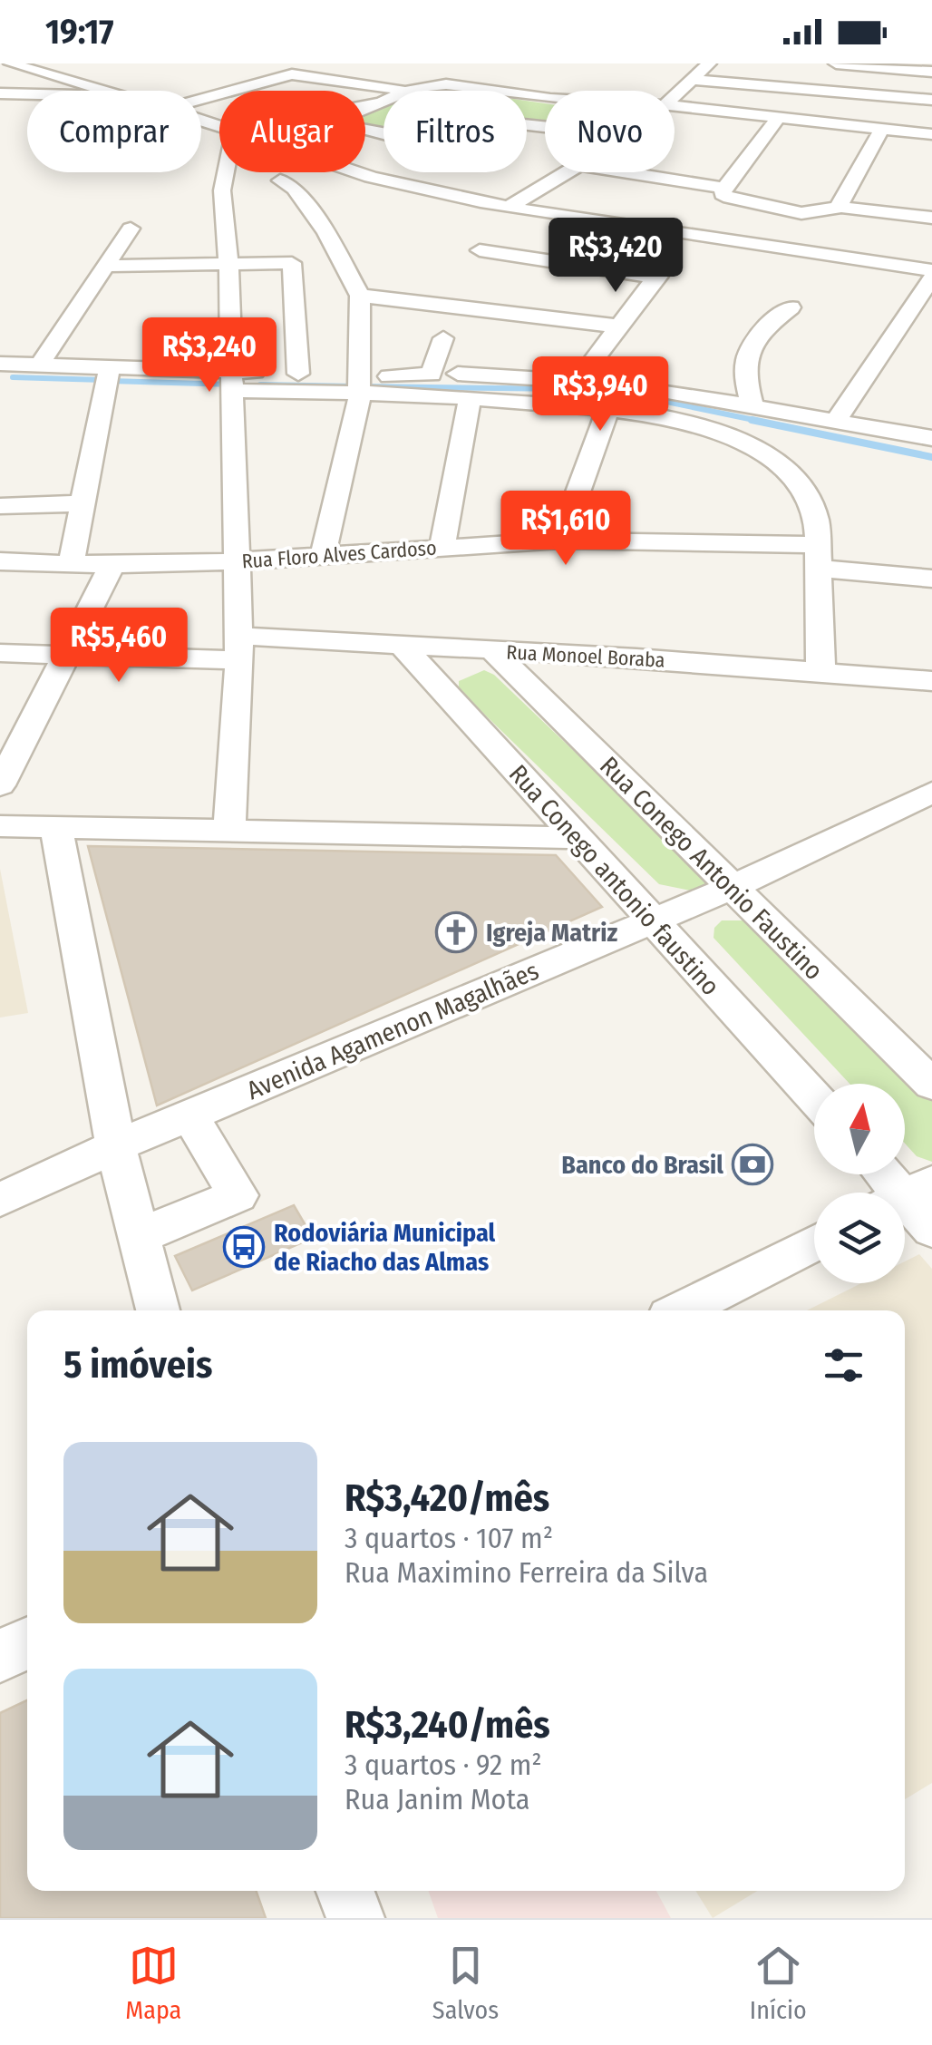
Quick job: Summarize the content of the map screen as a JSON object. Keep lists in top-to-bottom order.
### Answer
{
  "streets": {
    "street": [
      "Rua Floro Alves Cardoso",
      "Rua Monoel Boraba",
      "Rua Conego Antonio Faustino",
      "Rua Conego antonio faustino",
      "Avenida Agamenon Magalhães"
    ]
  },
  "crossings": [
    ["Rua Monoel Boraba", "Rua Conego Antonio Faustino"],
    ["Rua Monoel Boraba", "Rua Conego antonio faustino"],
    ["Rua Conego Antonio Faustino", "Avenida Agamenon Magalhães"],
    ["Rua Conego antonio faustino", "Avenida Agamenon Magalhães"]
  ],
  "places": {
    "church": ["Igreja Matriz"],
    "bank": ["Banco do Brasil"],
    "bus stop": ["Rodoviária Municipal de Riacho das Almas"]
  },
  "north": "top",
  "page": {
    "status": "19:17",
    "chip": [
      "Comprar",
      "Alugar",
      "Filtros",
      "Novo"
    ],
    "price": [
      "R$3,420",
      "R$3,240",
      "R$3,940",
      "R$1,610",
      "R$5,460"
    ],
    "heading": "5 imóveis",
    "list": [
      {
        "name": "R$3,420/mês",
        "note": "3 quartos · 107 m² · Rua Maximino Ferreira da Silva"
      },
      {
        "name": "R$3,240/mês",
        "note": "3 quartos · 92 m² · Rua Janim Mota"
      }
    ],
    "tabs": ["Mapa", "Salvos", "Início"]
  }
}
